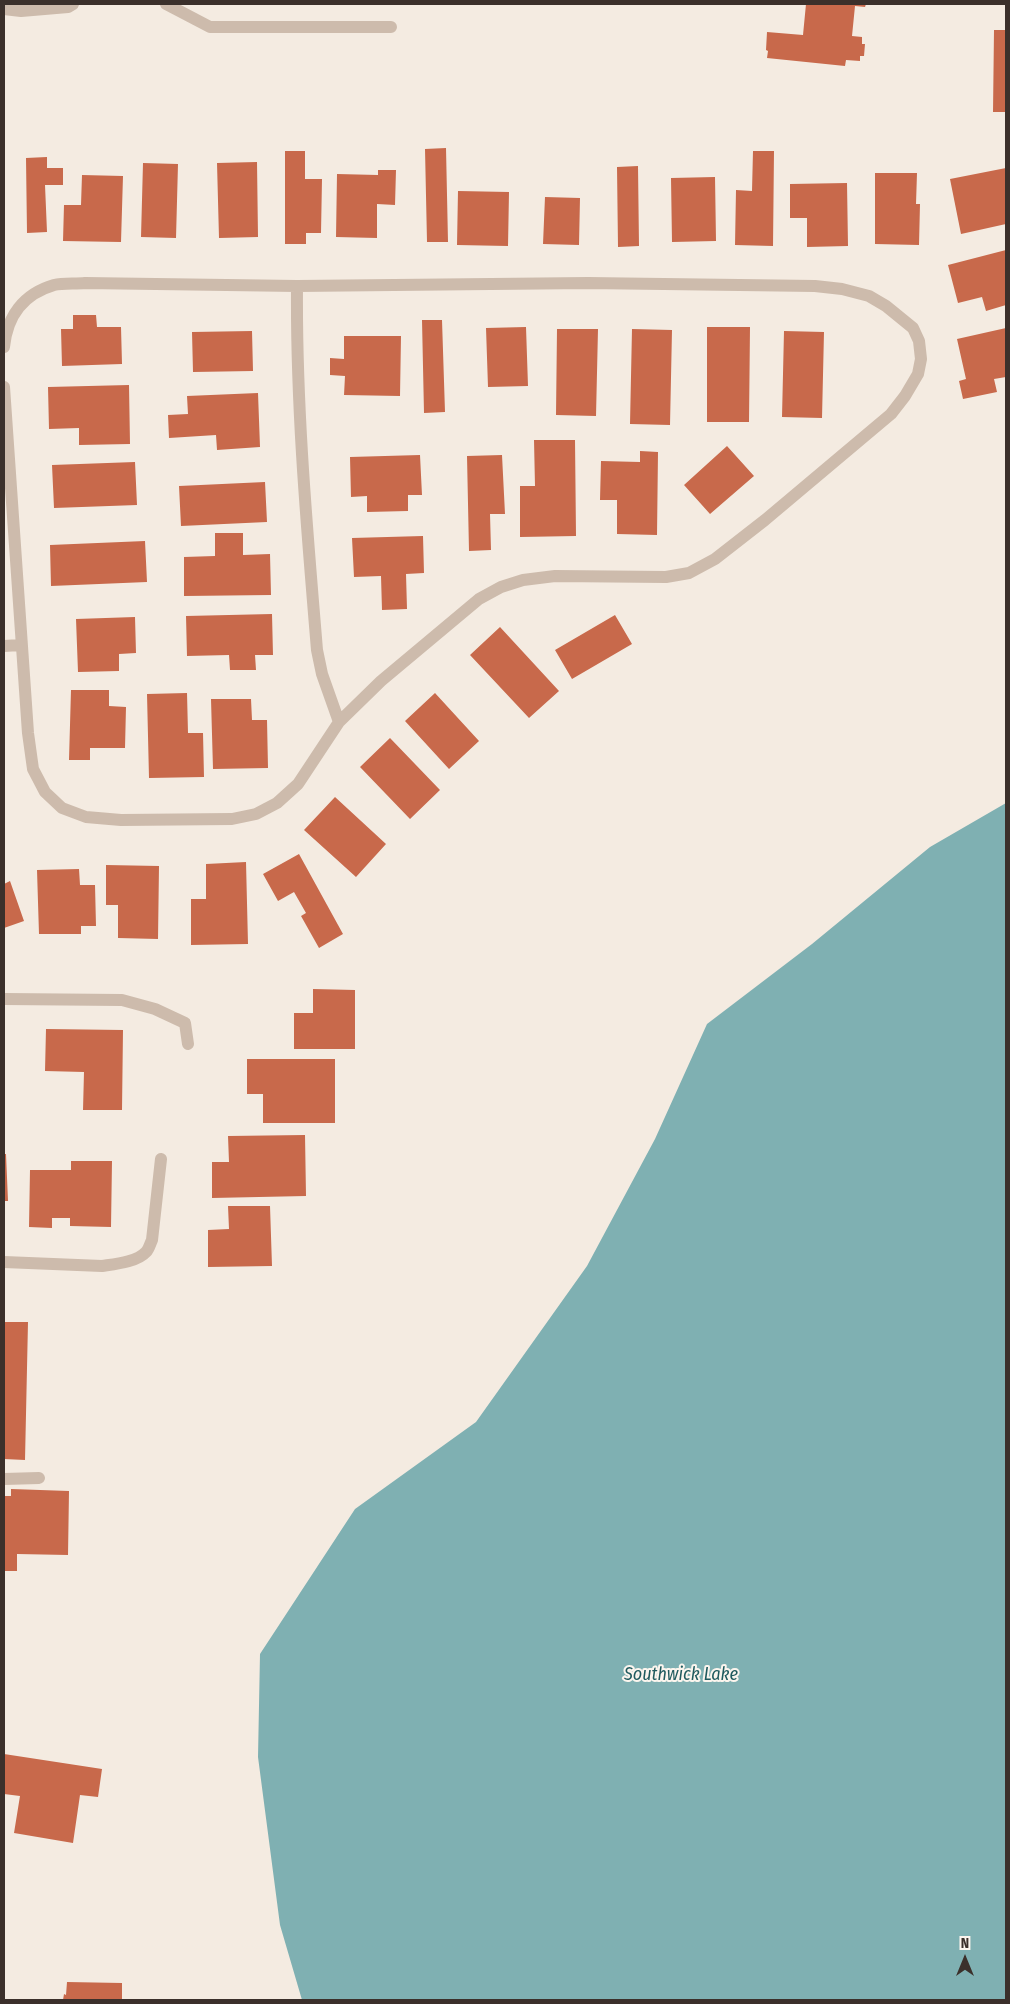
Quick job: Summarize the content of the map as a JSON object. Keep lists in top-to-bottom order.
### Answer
{
  "water": ["Southwick Lake"],
  "north": "top"
}
